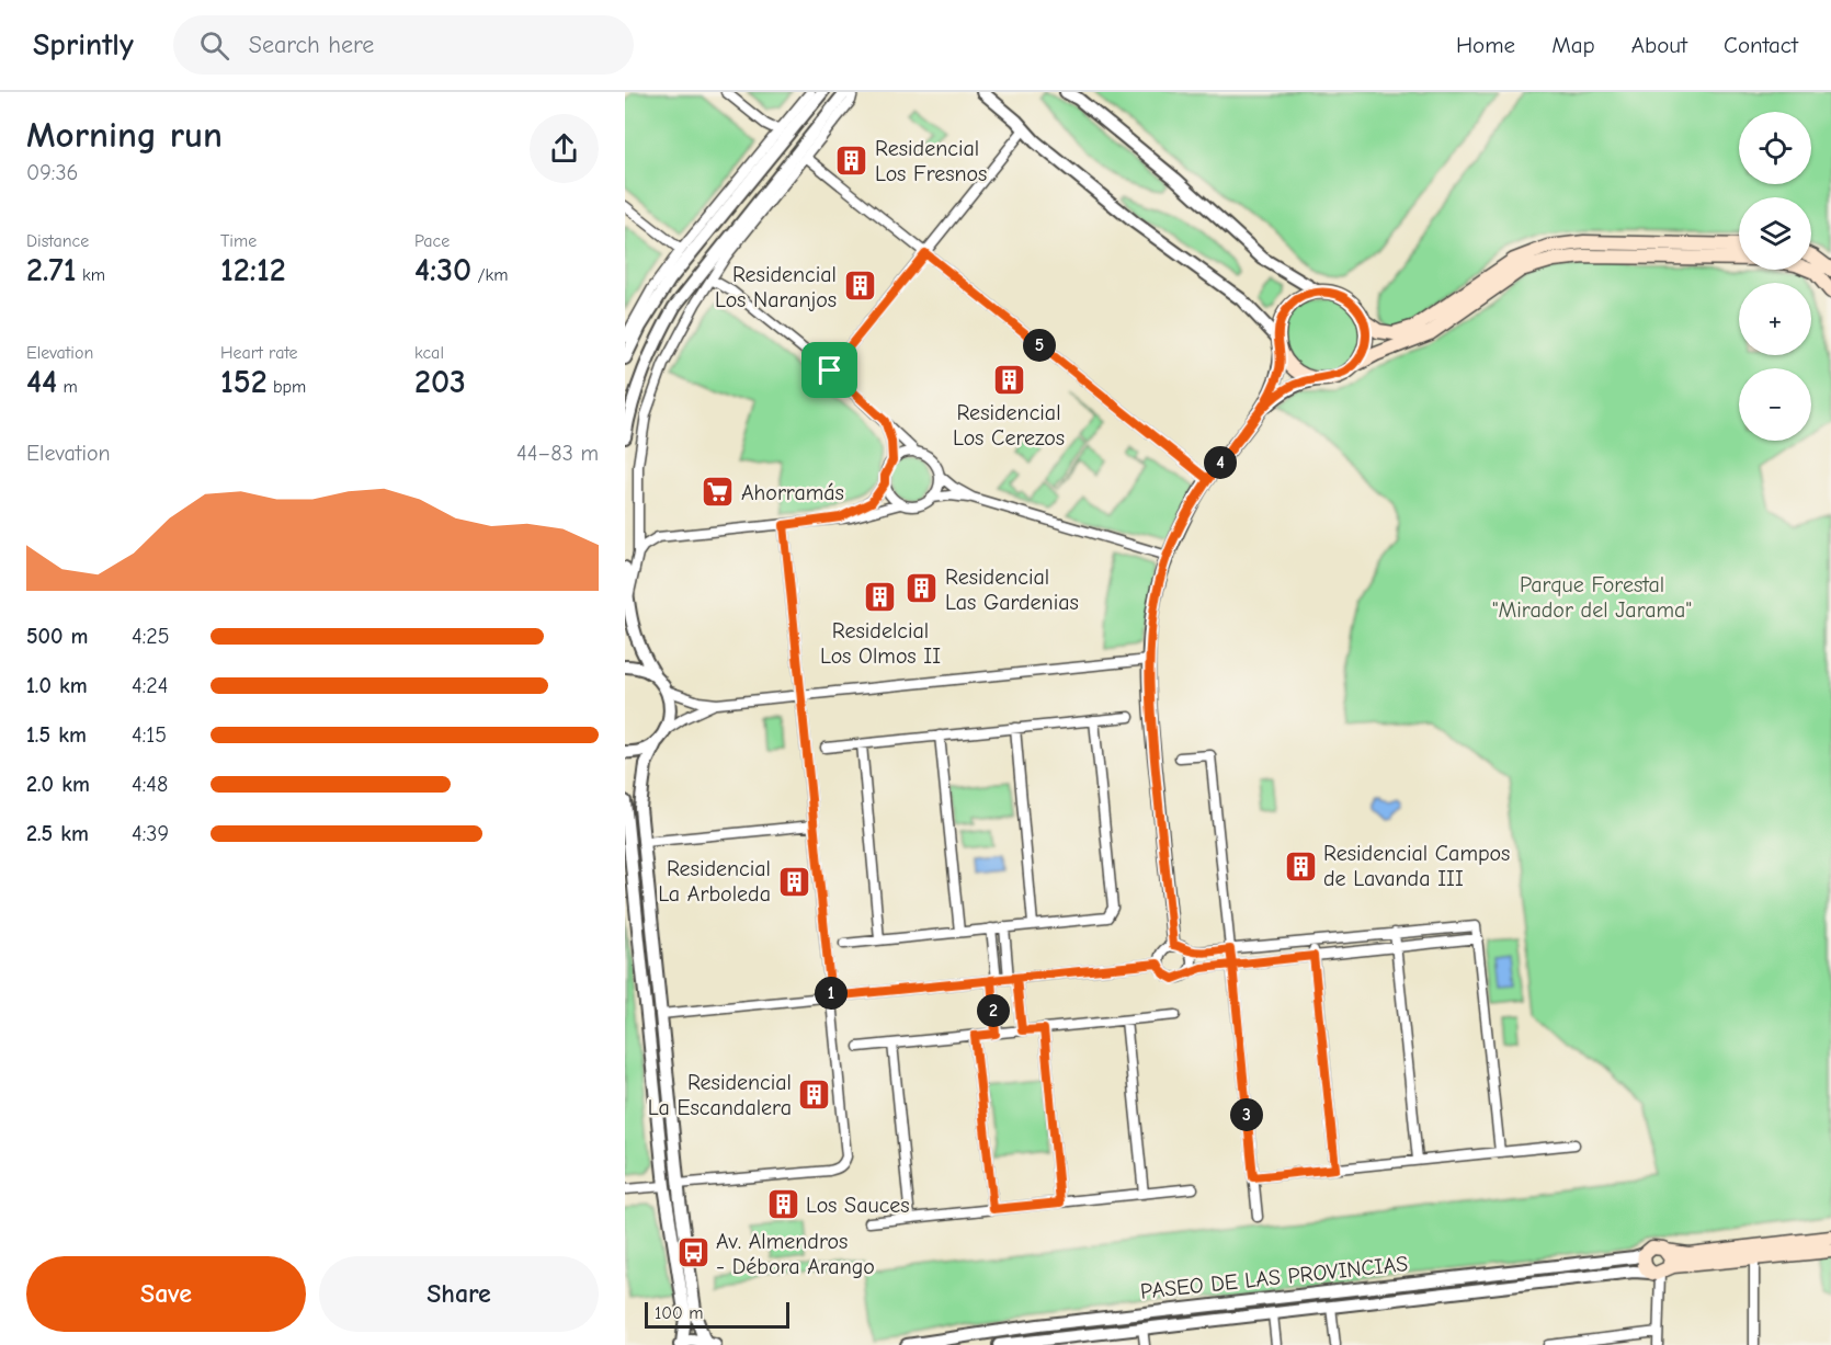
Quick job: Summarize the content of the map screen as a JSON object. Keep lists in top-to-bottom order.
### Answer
{
  "streets": {
    "main road": ["PASEO DE LAS PROVINCIAS"]
  },
  "parks": ["Parque Forestal \"Mirador del Jarama\""],
  "places": {
    "building": [
      "Residencial Los Fresnos",
      "Residencial Los Naranjos",
      "Residencial Los Cerezos",
      "Residencial Las Gardenias",
      "Residelcial Los Olmos II",
      "Residencial Campos de Lavanda III",
      "Residencial La Arboleda",
      "Residencial La Escandalera",
      "Los Sauces"
    ],
    "supermarket": ["Ahorramás"],
    "bus stop": ["Av. Almendros - Débora Arango"]
  },
  "scale_bar": "100 m",
  "page": {
    "header": "Sprintly",
    "search": "Search here",
    "nav": [
      "Home",
      "Map",
      "About",
      "Contact"
    ],
    "heading": ["Morning run", "09:36"],
    "map_buttons": ["+", "−"],
    "stats": [
      ["Distance", "2.71 km"],
      ["Time", "12:12"],
      ["Pace", "4:30 /km"],
      ["Elevation", "44 m"],
      ["Heart rate", "152 bpm"],
      ["kcal", "203"]
    ],
    "pins": [
      "5",
      "4",
      "1",
      "2",
      "3"
    ],
    "chart": ["Elevation", "44–83 m"],
    "list": [
      {
        "name": "500 m",
        "note": "4:25"
      },
      {
        "name": "1.0 km",
        "note": "4:24"
      },
      {
        "name": "1.5 km",
        "note": "4:15"
      },
      {
        "name": "2.0 km",
        "note": "4:48"
      },
      {
        "name": "2.5 km",
        "note": "4:39"
      }
    ],
    "buttons": ["Save", "Share"],
    "scale": "100 m"
  }
}
